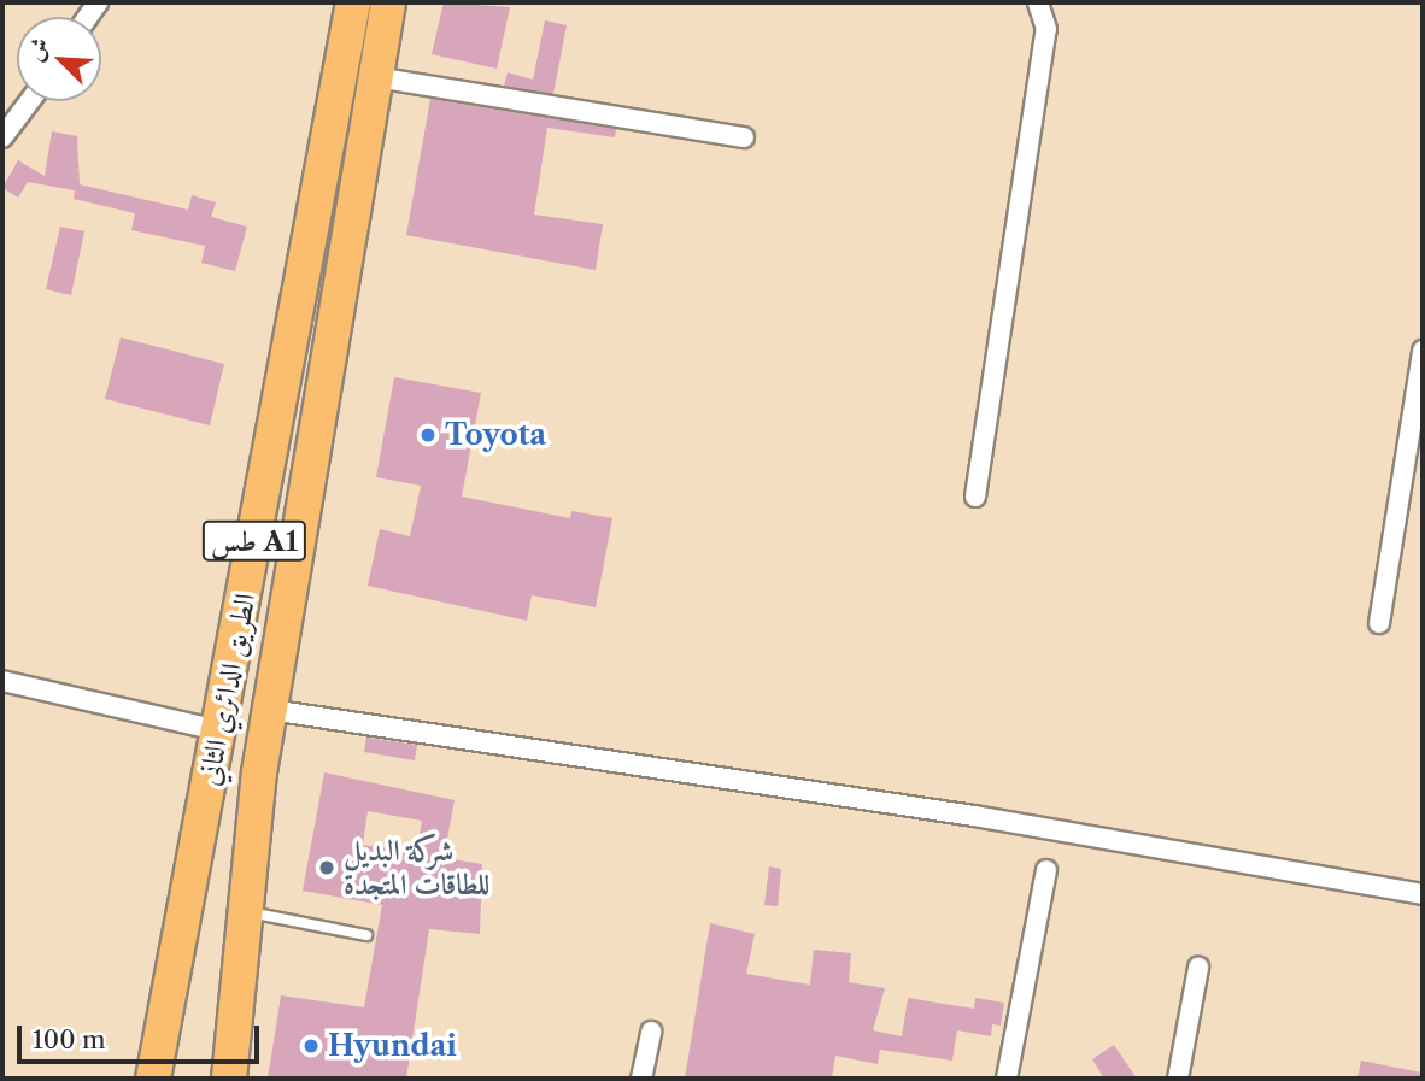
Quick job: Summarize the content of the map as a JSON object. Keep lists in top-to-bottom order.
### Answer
{
  "streets": {
    "highway": ["طس A1", "الطريق الدائري الثاني"]
  },
  "places": ["Toyota", "شركة البديل للطاقات المتجدة", "Hyundai"],
  "scale_bar": "100 m",
  "north": "top left"
}
